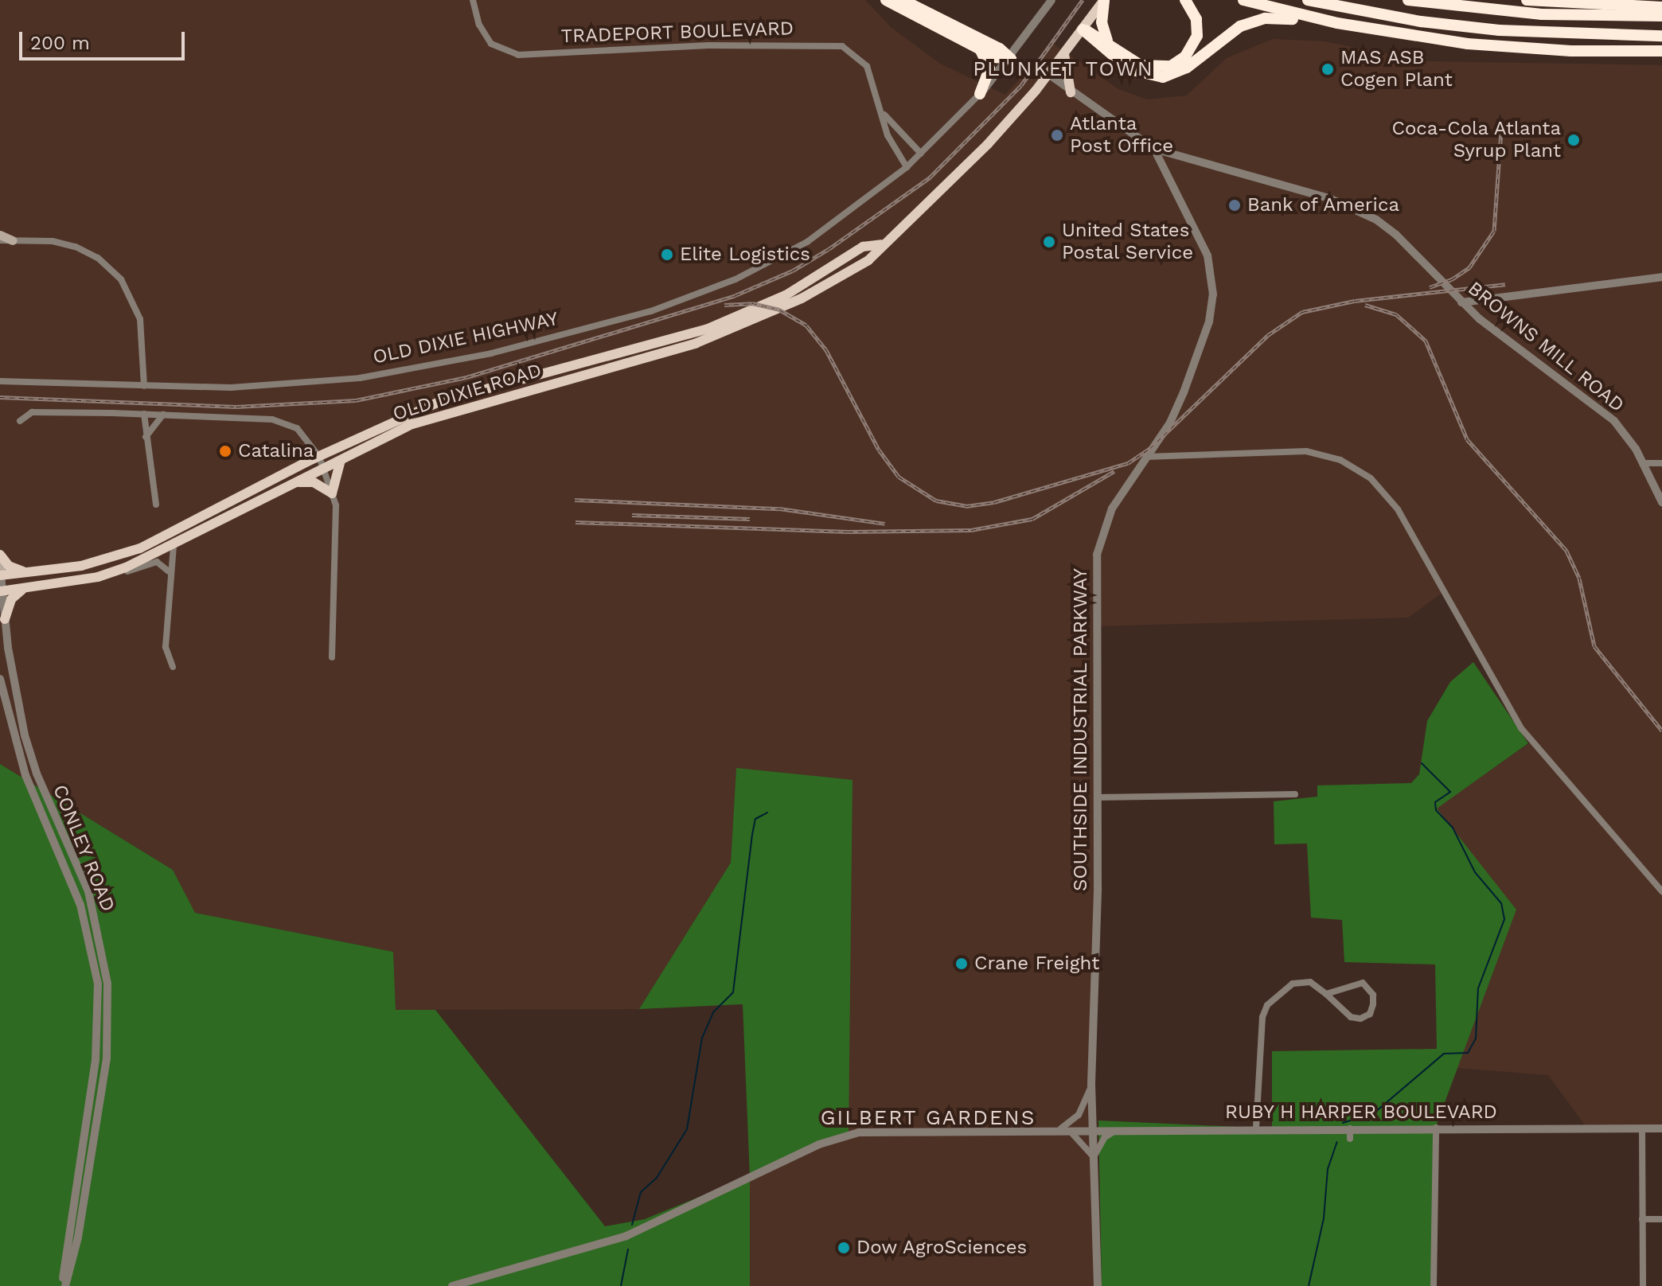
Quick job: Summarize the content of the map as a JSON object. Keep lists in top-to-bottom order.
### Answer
{
  "streets": {
    "main road": ["OLD DIXIE ROAD"],
    "street": [
      "TRADEPORT BOULEVARD",
      "OLD DIXIE HIGHWAY",
      "BROWNS MILL ROAD",
      "SOUTHSIDE INDUSTRIAL PARKWAY",
      "CONLEY ROAD",
      "RUBY H HARPER BOULEVARD"
    ]
  },
  "crossings": [
    ["TRADEPORT BOULEVARD", "OLD DIXIE HIGHWAY"],
    ["BROWNS MILL ROAD", "SOUTHSIDE INDUSTRIAL PARKWAY"],
    ["OLD DIXIE ROAD", "CONLEY ROAD"],
    ["SOUTHSIDE INDUSTRIAL PARKWAY", "RUBY H HARPER BOULEVARD"]
  ],
  "districts": ["PLUNKET TOWN", "GILBERT GARDENS"],
  "places": [
    "MAS ASB Cogen Plant",
    "Atlanta Post Office",
    "Coca-Cola Atlanta Syrup Plant",
    "Bank of America",
    "United States Postal Service",
    "Elite Logistics",
    "Catalina",
    "Crane Freight",
    "Dow AgroSciences"
  ],
  "scale_bar": "200 m"
}
